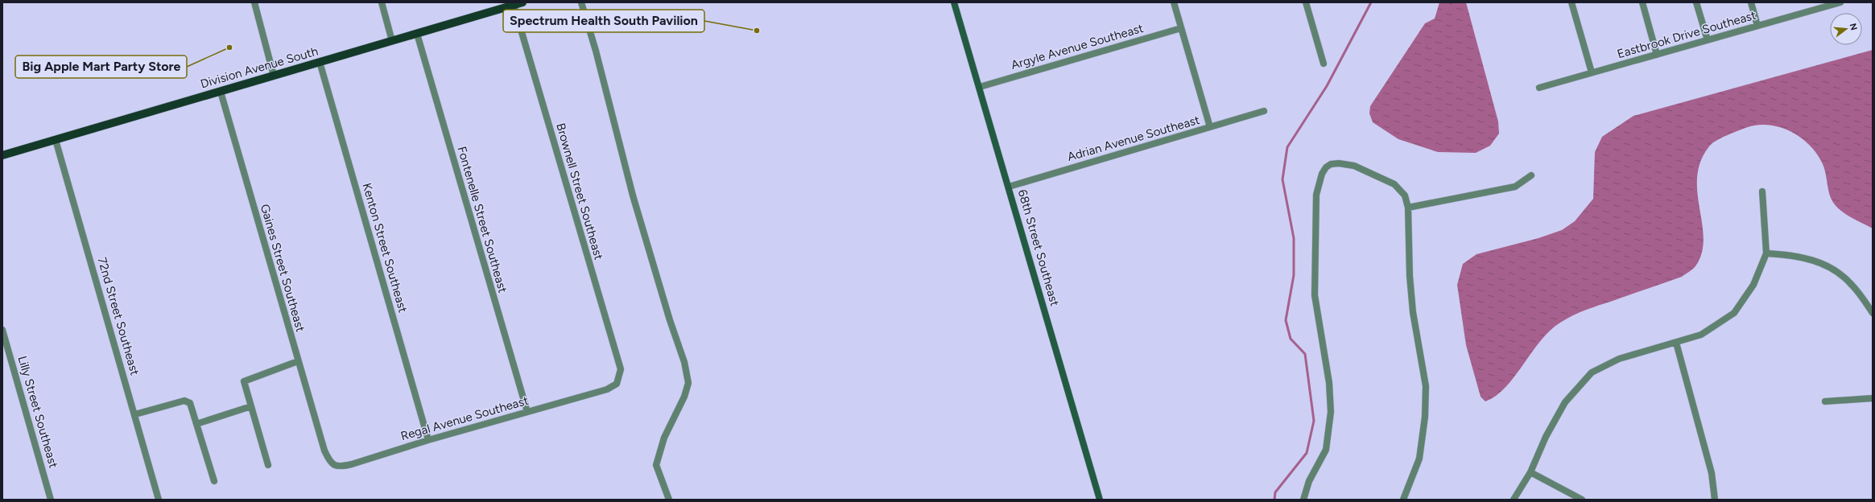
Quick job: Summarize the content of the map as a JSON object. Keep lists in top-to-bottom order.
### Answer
{
  "streets": {
    "main road": ["Division Avenue South", "68th Street Southeast"],
    "street": [
      "Eastbrook Drive Southeast",
      "Argyle Avenue Southeast",
      "Adrian Avenue Southeast",
      "Brownell Street Southeast",
      "Fontenelle Street Southeast",
      "Kenton Street Southeast",
      "Gaines Street Southeast",
      "72nd Street Southeast",
      "Lilly Street Southeast",
      "Regal Avenue Southeast"
    ]
  },
  "crossings": [
    ["Argyle Avenue Southeast", "68th Street Southeast"],
    ["Division Avenue South", "Brownell Street Southeast"],
    ["Division Avenue South", "Fontenelle Street Southeast"],
    ["Division Avenue South", "Kenton Street Southeast"],
    ["Division Avenue South", "Gaines Street Southeast"],
    ["Division Avenue South", "72nd Street Southeast"],
    ["Adrian Avenue Southeast", "68th Street Southeast"],
    ["Brownell Street Southeast", "Regal Avenue Southeast"],
    ["Fontenelle Street Southeast", "Regal Avenue Southeast"],
    ["Kenton Street Southeast", "Regal Avenue Southeast"],
    ["Gaines Street Southeast", "Regal Avenue Southeast"]
  ],
  "places": ["Spectrum Health South Pavilion", "Big Apple Mart Party Store"],
  "north": "right"
}
